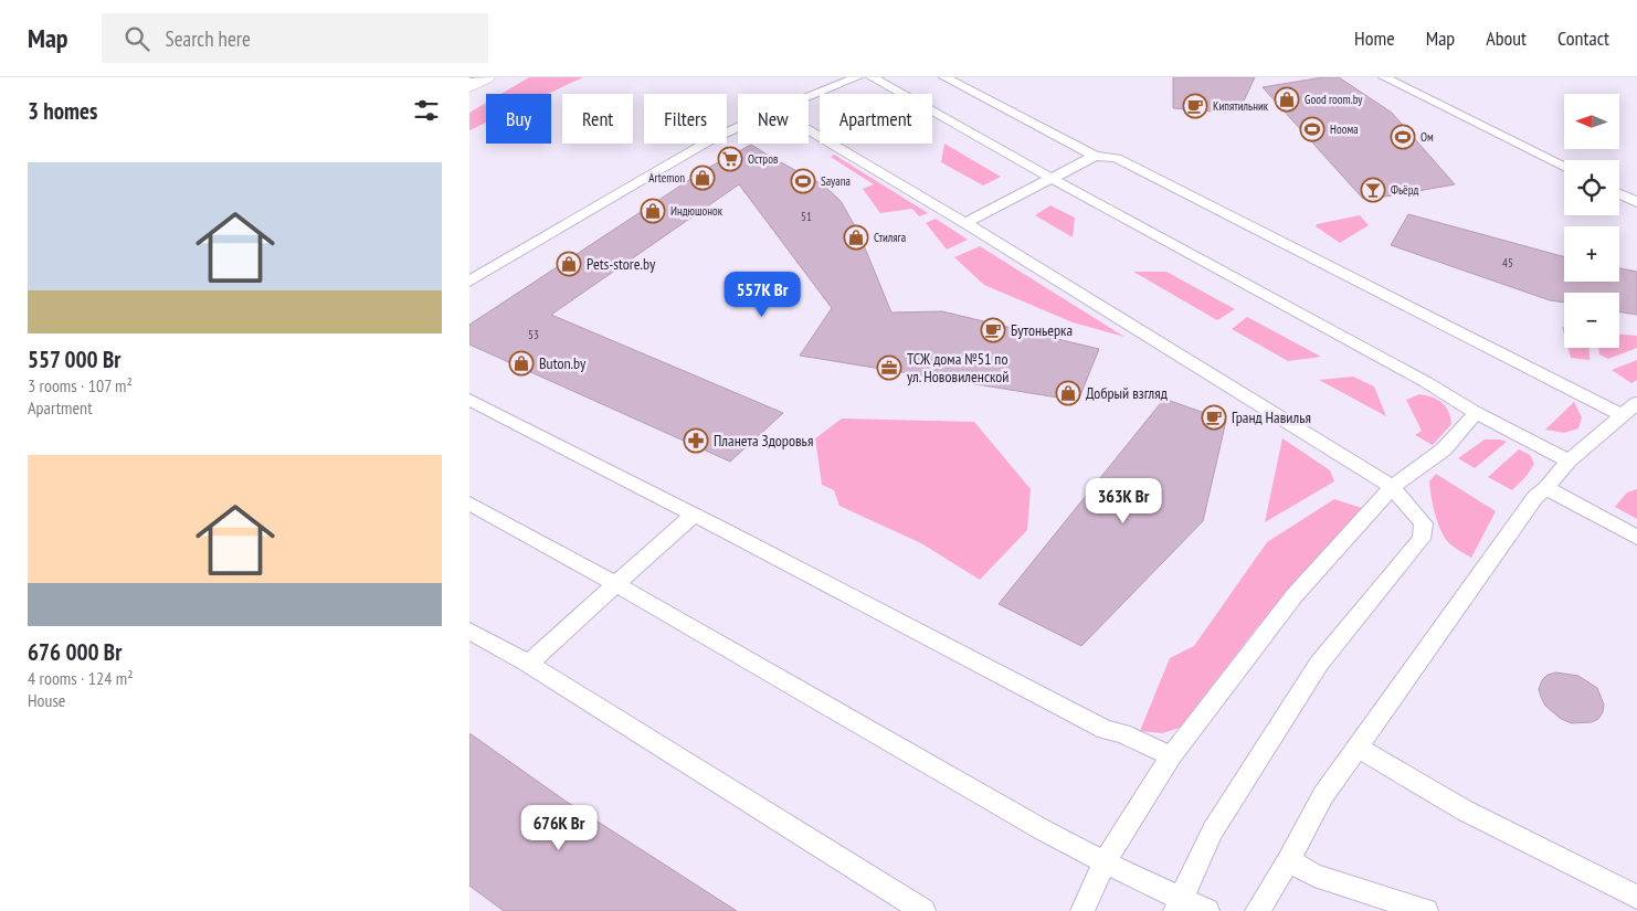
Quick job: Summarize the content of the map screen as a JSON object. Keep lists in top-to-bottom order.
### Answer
{
  "places": {
    "shop": [
      "Good room.by",
      "Artemon",
      "Индюшонок",
      "Стиляга",
      "Pets-store.by",
      "Buton.by",
      "Добрый взгляд"
    ],
    "cafe": ["Кипятильник", "Бутоньерка", "Гранд Навилья"],
    "sports": ["Ноома", "Ом", "Sayana"],
    "supermarket": ["Остров"],
    "bar": ["Фьëрд"],
    "office": ["ТСЖ дома №51 по ул. Нововиленской"],
    "pharmacy": ["Планета Здоровья"]
  },
  "house_numbers": ["51", "45", "53"],
  "north": "left",
  "page": {
    "header": "Map",
    "search": "Search here",
    "nav": [
      "Home",
      "Map",
      "About",
      "Contact"
    ],
    "heading": "3 homes",
    "map_buttons": ["+", "−"],
    "chip": [
      "Buy",
      "Rent",
      "Filters",
      "New",
      "Apartment"
    ],
    "list": [
      {
        "name": "557 000 Br",
        "note": "3 rooms · 107 m² · Apartment"
      },
      {
        "name": "676 000 Br",
        "note": "4 rooms · 124 m² · House"
      }
    ],
    "price": ["557K Br", "363K Br", "676K Br"]
  }
}
